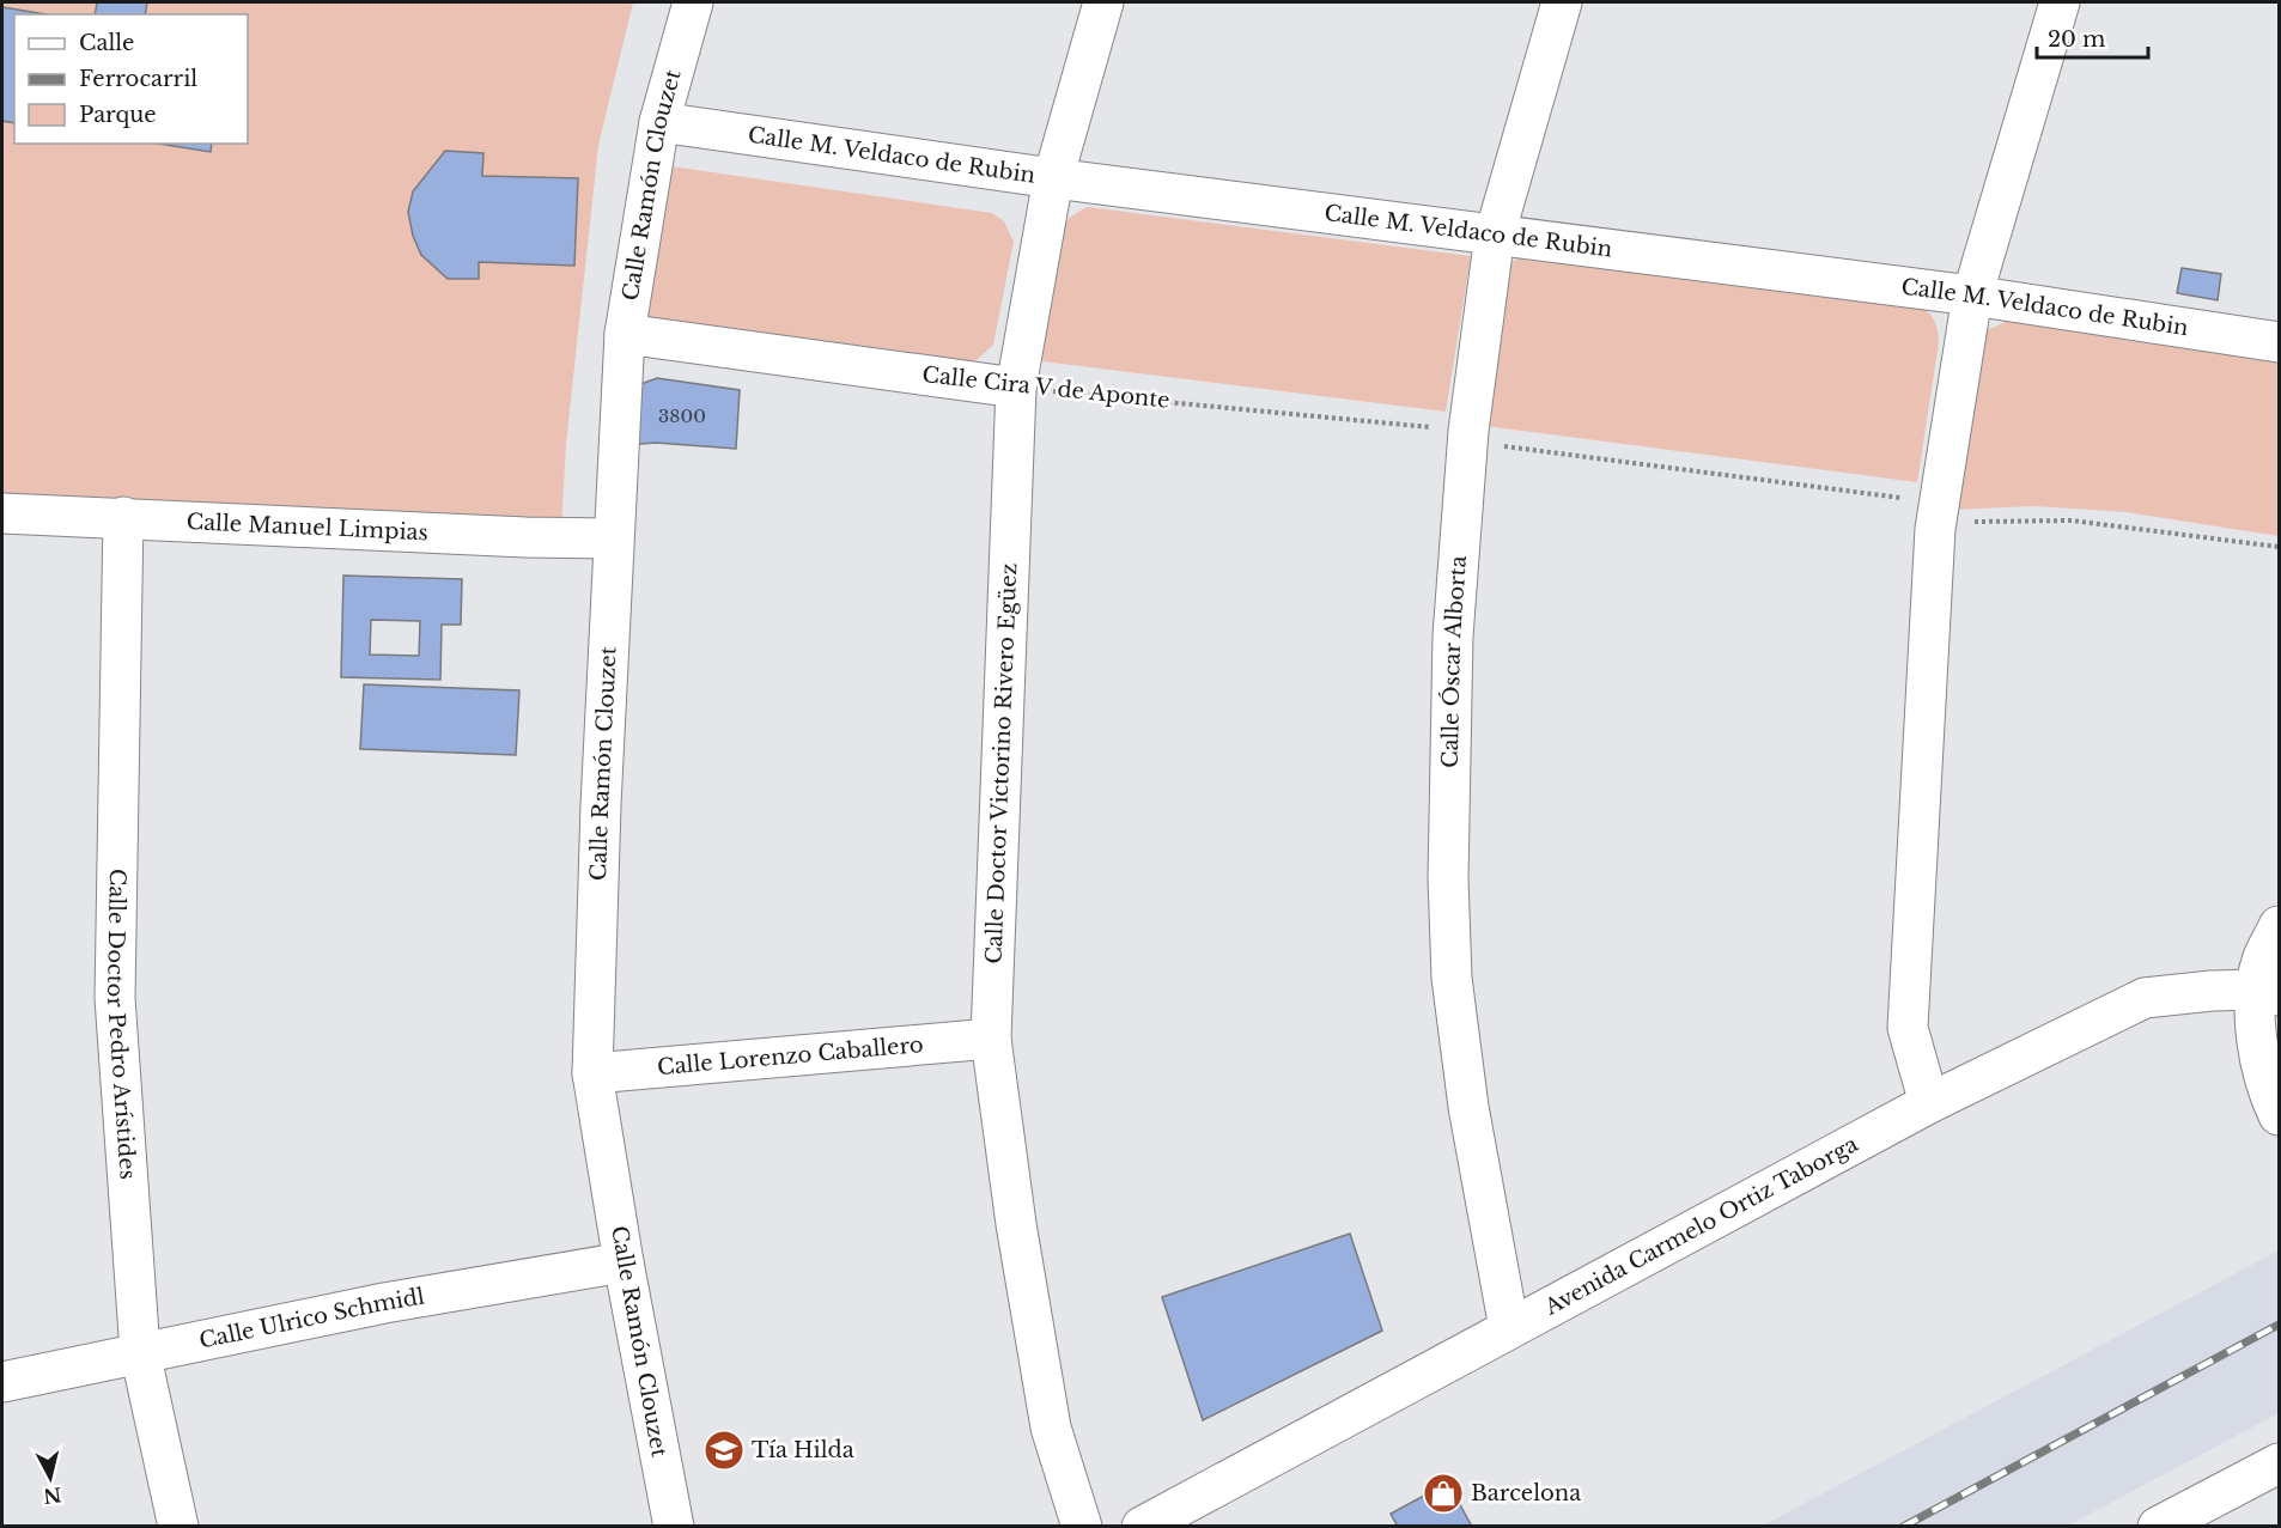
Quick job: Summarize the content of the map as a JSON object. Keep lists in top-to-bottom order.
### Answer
{
  "streets": {
    "street": [
      "Calle M. Veldaco de Rubin",
      "Calle Ramón Clouzet",
      "Calle Cira V de Aponte",
      "Calle Manuel Limpias",
      "Calle Óscar Alborta",
      "Calle Doctor Victorino Rivero Egüez",
      "Calle Doctor Pedro Arístides",
      "Calle Lorenzo Caballero",
      "Avenida Carmelo Ortiz Taborga",
      "Calle Ulrico Schmidl"
    ]
  },
  "crossings": [
    ["Calle M. Veldaco de Rubin", "Calle Ramón Clouzet"],
    ["Calle M. Veldaco de Rubin", "Calle Óscar Alborta"],
    ["Calle M. Veldaco de Rubin", "Calle Doctor Victorino Rivero Egüez"],
    ["Calle Ramón Clouzet", "Calle Cira V de Aponte"],
    ["Calle Ramón Clouzet", "Calle Manuel Limpias"],
    ["Calle Ramón Clouzet", "Calle Lorenzo Caballero"],
    ["Calle Ramón Clouzet", "Calle Ulrico Schmidl"],
    ["Calle Cira V de Aponte", "Calle Óscar Alborta"],
    ["Calle Cira V de Aponte", "Calle Doctor Victorino Rivero Egüez"],
    ["Calle Manuel Limpias", "Calle Doctor Pedro Arístides"],
    ["Calle Óscar Alborta", "Avenida Carmelo Ortiz Taborga"],
    ["Calle Doctor Victorino Rivero Egüez", "Calle Lorenzo Caballero"],
    ["Calle Doctor Pedro Arístides", "Calle Ulrico Schmidl"]
  ],
  "places": {
    "school or university": ["Tía Hilda"],
    "shop": ["Barcelona"]
  },
  "house_numbers": ["3800"],
  "legend": ["Calle", "Ferrocarril", "Parque"],
  "scale_bar": "20 m",
  "north": "bottom"
}
